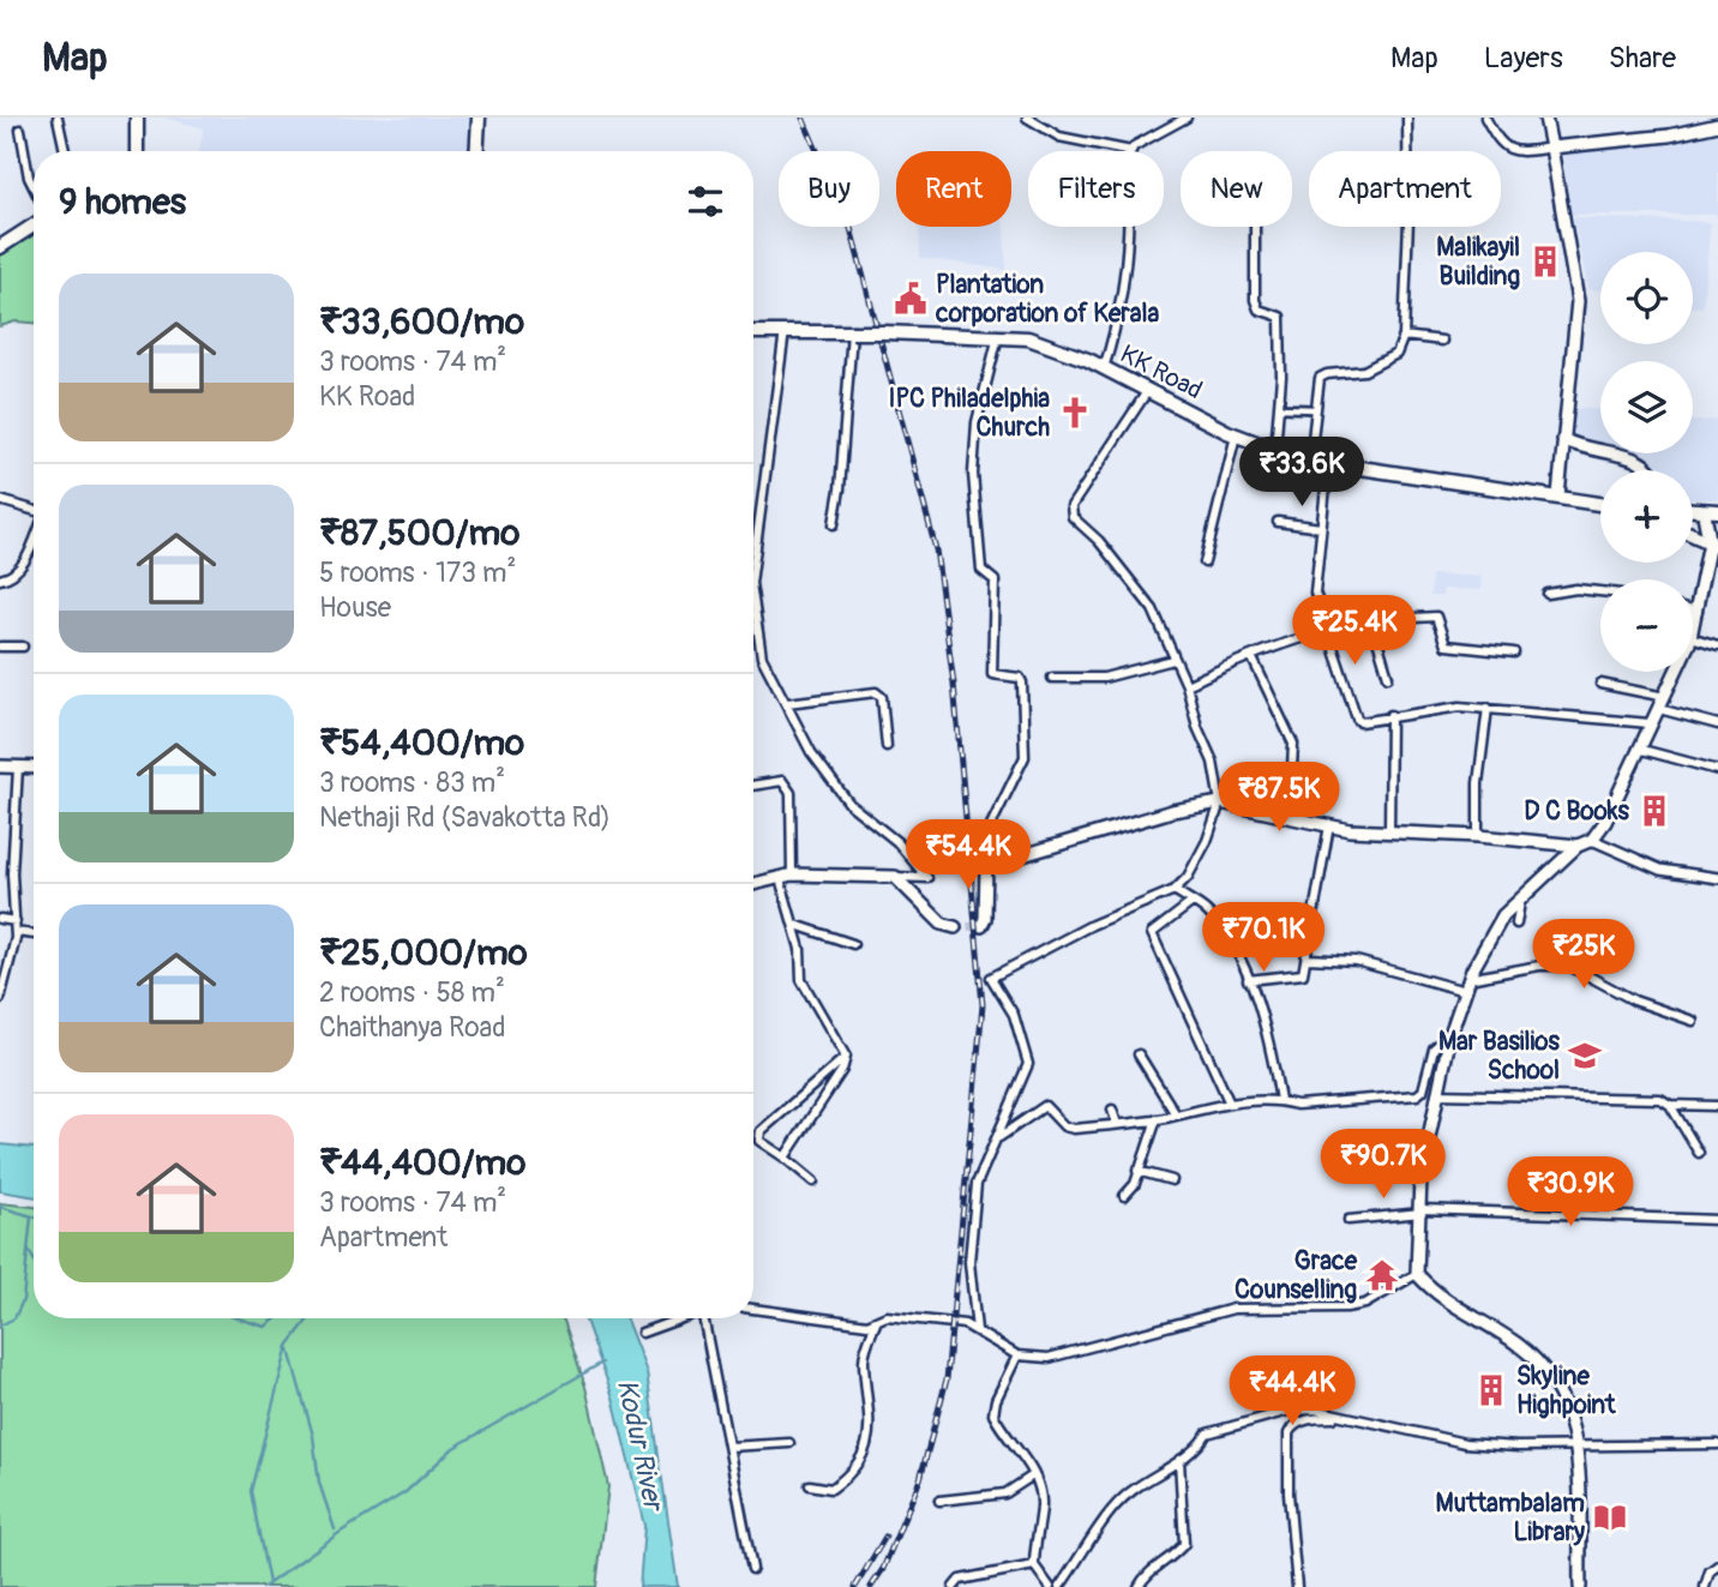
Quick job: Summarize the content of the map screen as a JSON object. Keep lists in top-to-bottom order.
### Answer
{
  "streets": {
    "main road": ["KK Road"]
  },
  "water": ["Kodur River"],
  "places": {
    "building": ["Malikayil Building", "D C Books", "Skyline Highpoint"],
    "public building": ["Plantation corporation of Kerala"],
    "church": ["IPC Philadelphia Church"],
    "school or university": ["Mar Basilios School"],
    "temple": ["Grace Counselling"],
    "library": ["Muttambalam Library"]
  },
  "page": {
    "header": "Map",
    "nav": ["Map", "Layers", "Share"],
    "chip": [
      "Buy",
      "Rent",
      "Filters",
      "New",
      "Apartment"
    ],
    "heading": "9 homes",
    "map_buttons": ["+", "−"],
    "list": [
      {
        "name": "₹33,600/mo",
        "note": "3 rooms · 74 m² · KK Road"
      },
      {
        "name": "₹87,500/mo",
        "note": "5 rooms · 173 m² · House"
      },
      {
        "name": "₹54,400/mo",
        "note": "3 rooms · 83 m² · Nethaji Rd (Savakotta Rd)"
      },
      {
        "name": "₹25,000/mo",
        "note": "2 rooms · 58 m² · Chaithanya Road"
      },
      {
        "name": "₹44,400/mo",
        "note": "3 rooms · 74 m² · Apartment"
      }
    ],
    "price": [
      "₹33.6K",
      "₹25.4K",
      "₹87.5K",
      "₹54.4K",
      "₹70.1K",
      "₹25K",
      "₹90.7K",
      "₹30.9K",
      "₹44.4K"
    ]
  }
}
